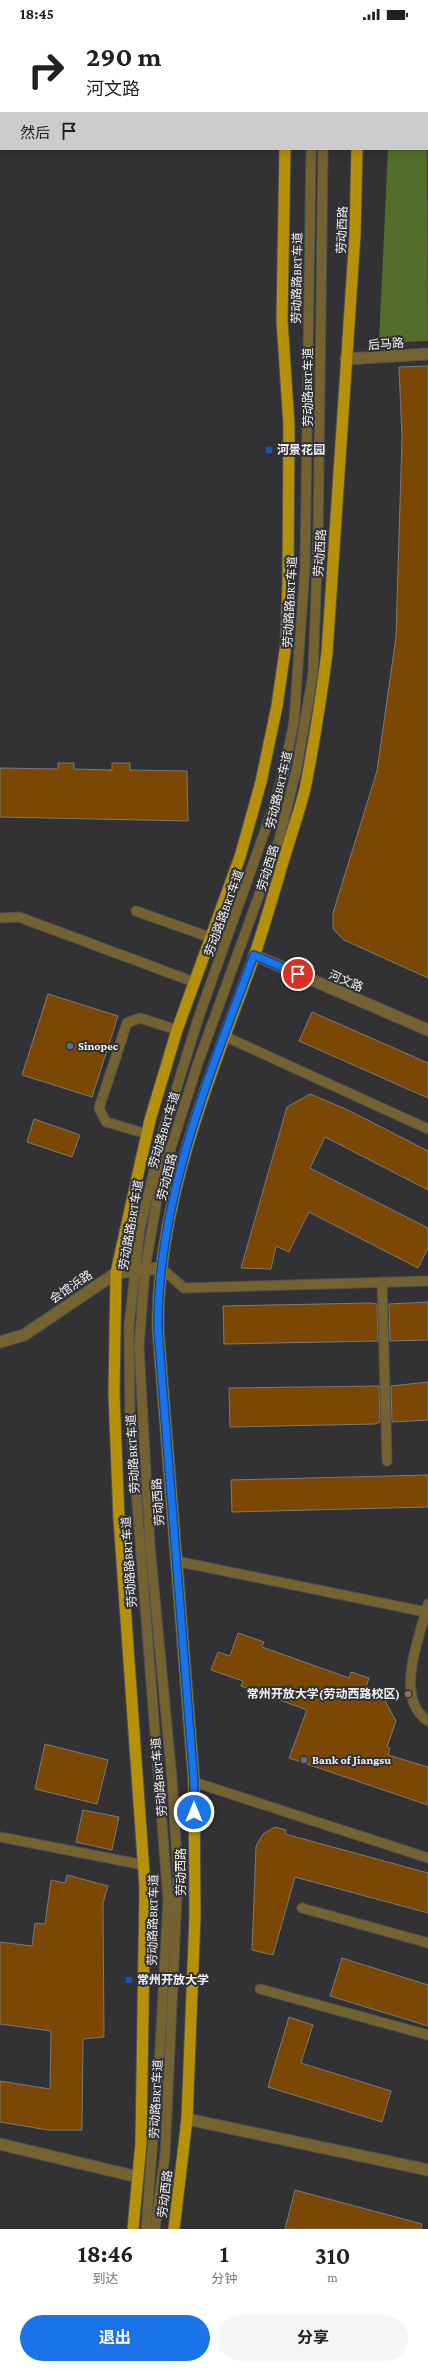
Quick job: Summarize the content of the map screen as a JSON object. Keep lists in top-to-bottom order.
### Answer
{
  "streets": {
    "main road": ["劳动西路"],
    "street": ["后马路", "河文路", "会馆浜路"],
    "lane": ["劳动路路BRT车道", "劳动路BRT车道"]
  },
  "crossings": [
    ["劳动西路", "后马路"],
    ["劳动西路", "河文路"],
    ["劳动西路", "会馆浜路"],
    ["劳动路路BRT车道", "劳动路BRT车道"],
    ["劳动路路BRT车道", "会馆浜路"],
    ["劳动路BRT车道", "会馆浜路"]
  ],
  "places": {
    "transit": ["河景花园", "常州开放大学"],
    "other": ["Sinopec", "常州开放大学(劳动西路校区)", "Bank of Jiangsu"]
  },
  "page": {
    "status": "18:45",
    "turn": ["290 m", "河文路"],
    "then": "然后",
    "eta": [
      "18:46",
      "到达",
      "1",
      "分钟",
      "310",
      "m"
    ],
    "buttons": ["退出", "分享"]
  }
}
